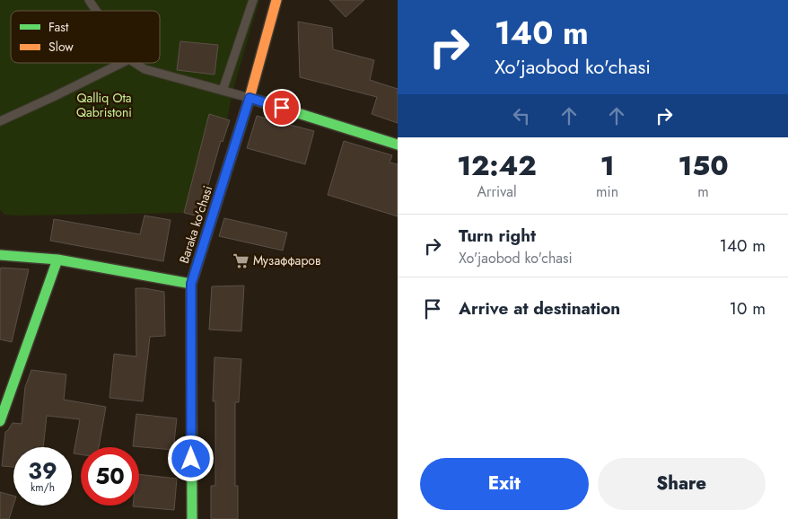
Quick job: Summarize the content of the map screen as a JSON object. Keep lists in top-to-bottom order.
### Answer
{
  "streets": {
    "main road": ["Baraka ko'chasi"]
  },
  "parks": ["Qalliq Ota Qabristoni"],
  "places": {
    "supermarket": ["Музаффаров"]
  },
  "legend": ["Fast", "Slow"],
  "page": {
    "turn": ["140 m", "Xo'jaobod ko'chasi"],
    "eta": [
      "12:42",
      "Arrival",
      "1",
      "min",
      "150",
      "m"
    ],
    "list": [
      {
        "name": "Turn right",
        "note": "Xo'jaobod ko'chasi",
        "value": "140 m"
      },
      {
        "name": "Arrive at destination",
        "value": "10 m"
      }
    ],
    "speed": "39 km/h",
    "limit": "50",
    "buttons": ["Exit", "Share"]
  }
}
